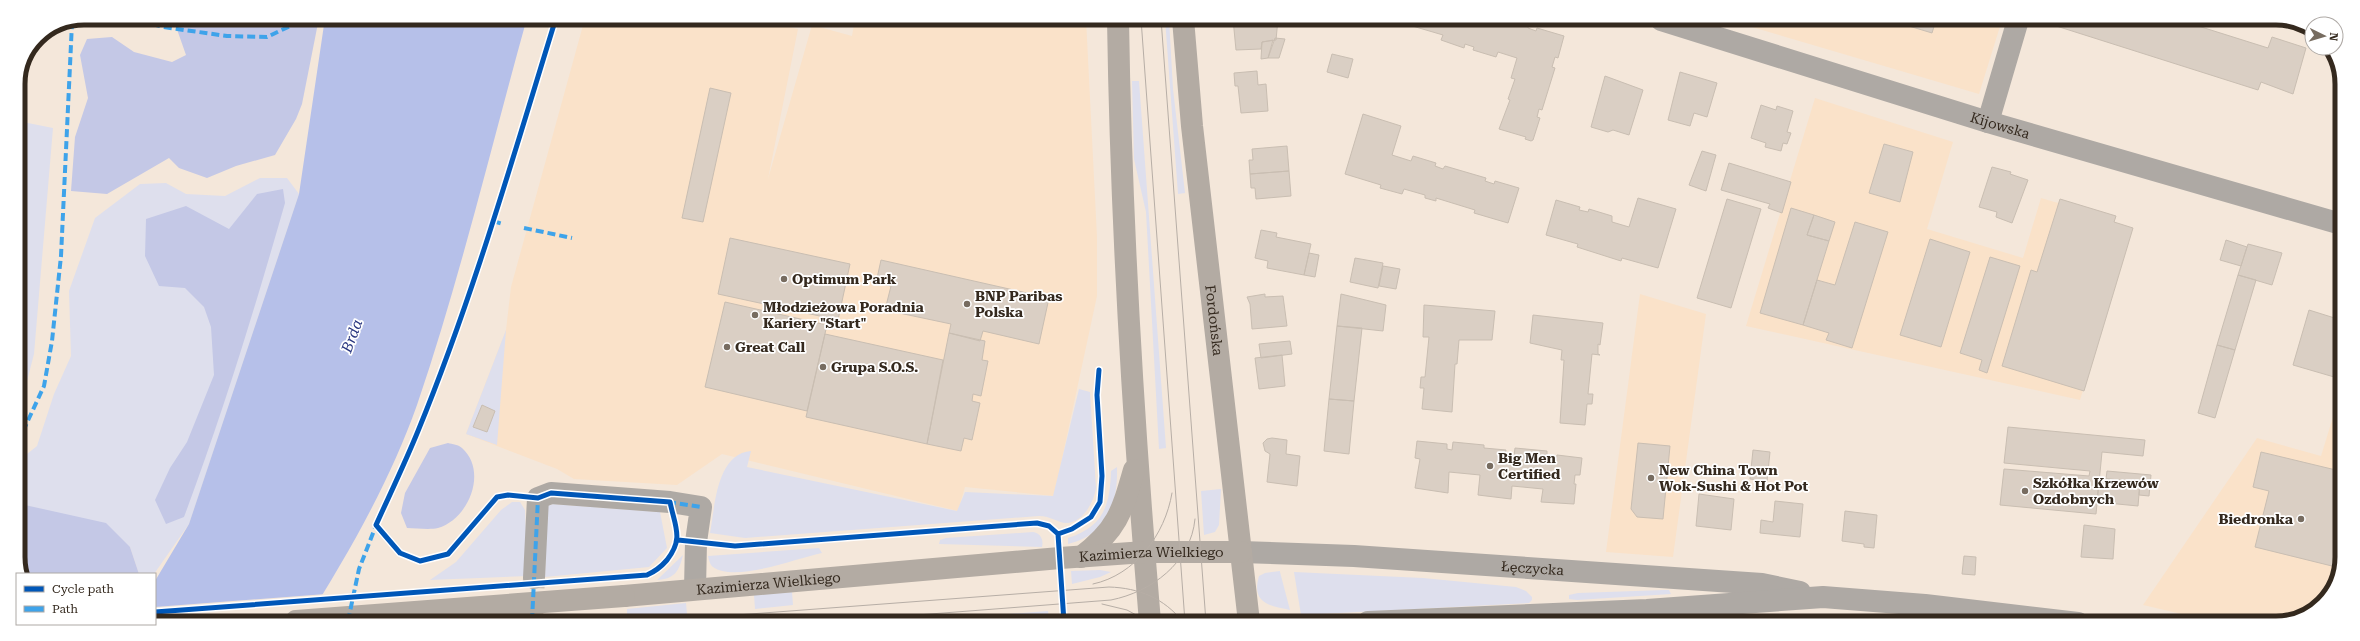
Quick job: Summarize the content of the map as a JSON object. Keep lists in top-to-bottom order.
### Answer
{
  "streets": {
    "main road": ["Fordońska", "Kazimierza Wielkiego"],
    "street": ["Kijowska", "Łęczycka"]
  },
  "crossings": [
    ["Fordońska", "Kazimierza Wielkiego"],
    ["Fordońska", "Łęczycka"],
    ["Kazimierza Wielkiego", "Łęczycka"]
  ],
  "water": ["Brda"],
  "places": [
    "Optimum Park",
    "BNP Paribas Polska",
    "Młodzieżowa Poradnia Kariery \"Start\"",
    "Great Call",
    "Grupa S.O.S.",
    "Big Men Certified",
    "New China Town Wok-Sushi & Hot Pot",
    "Szkółka Krzewów Ozdobnych",
    "Biedronka"
  ],
  "legend": ["Cycle path", "Path"],
  "north": "right"
}
